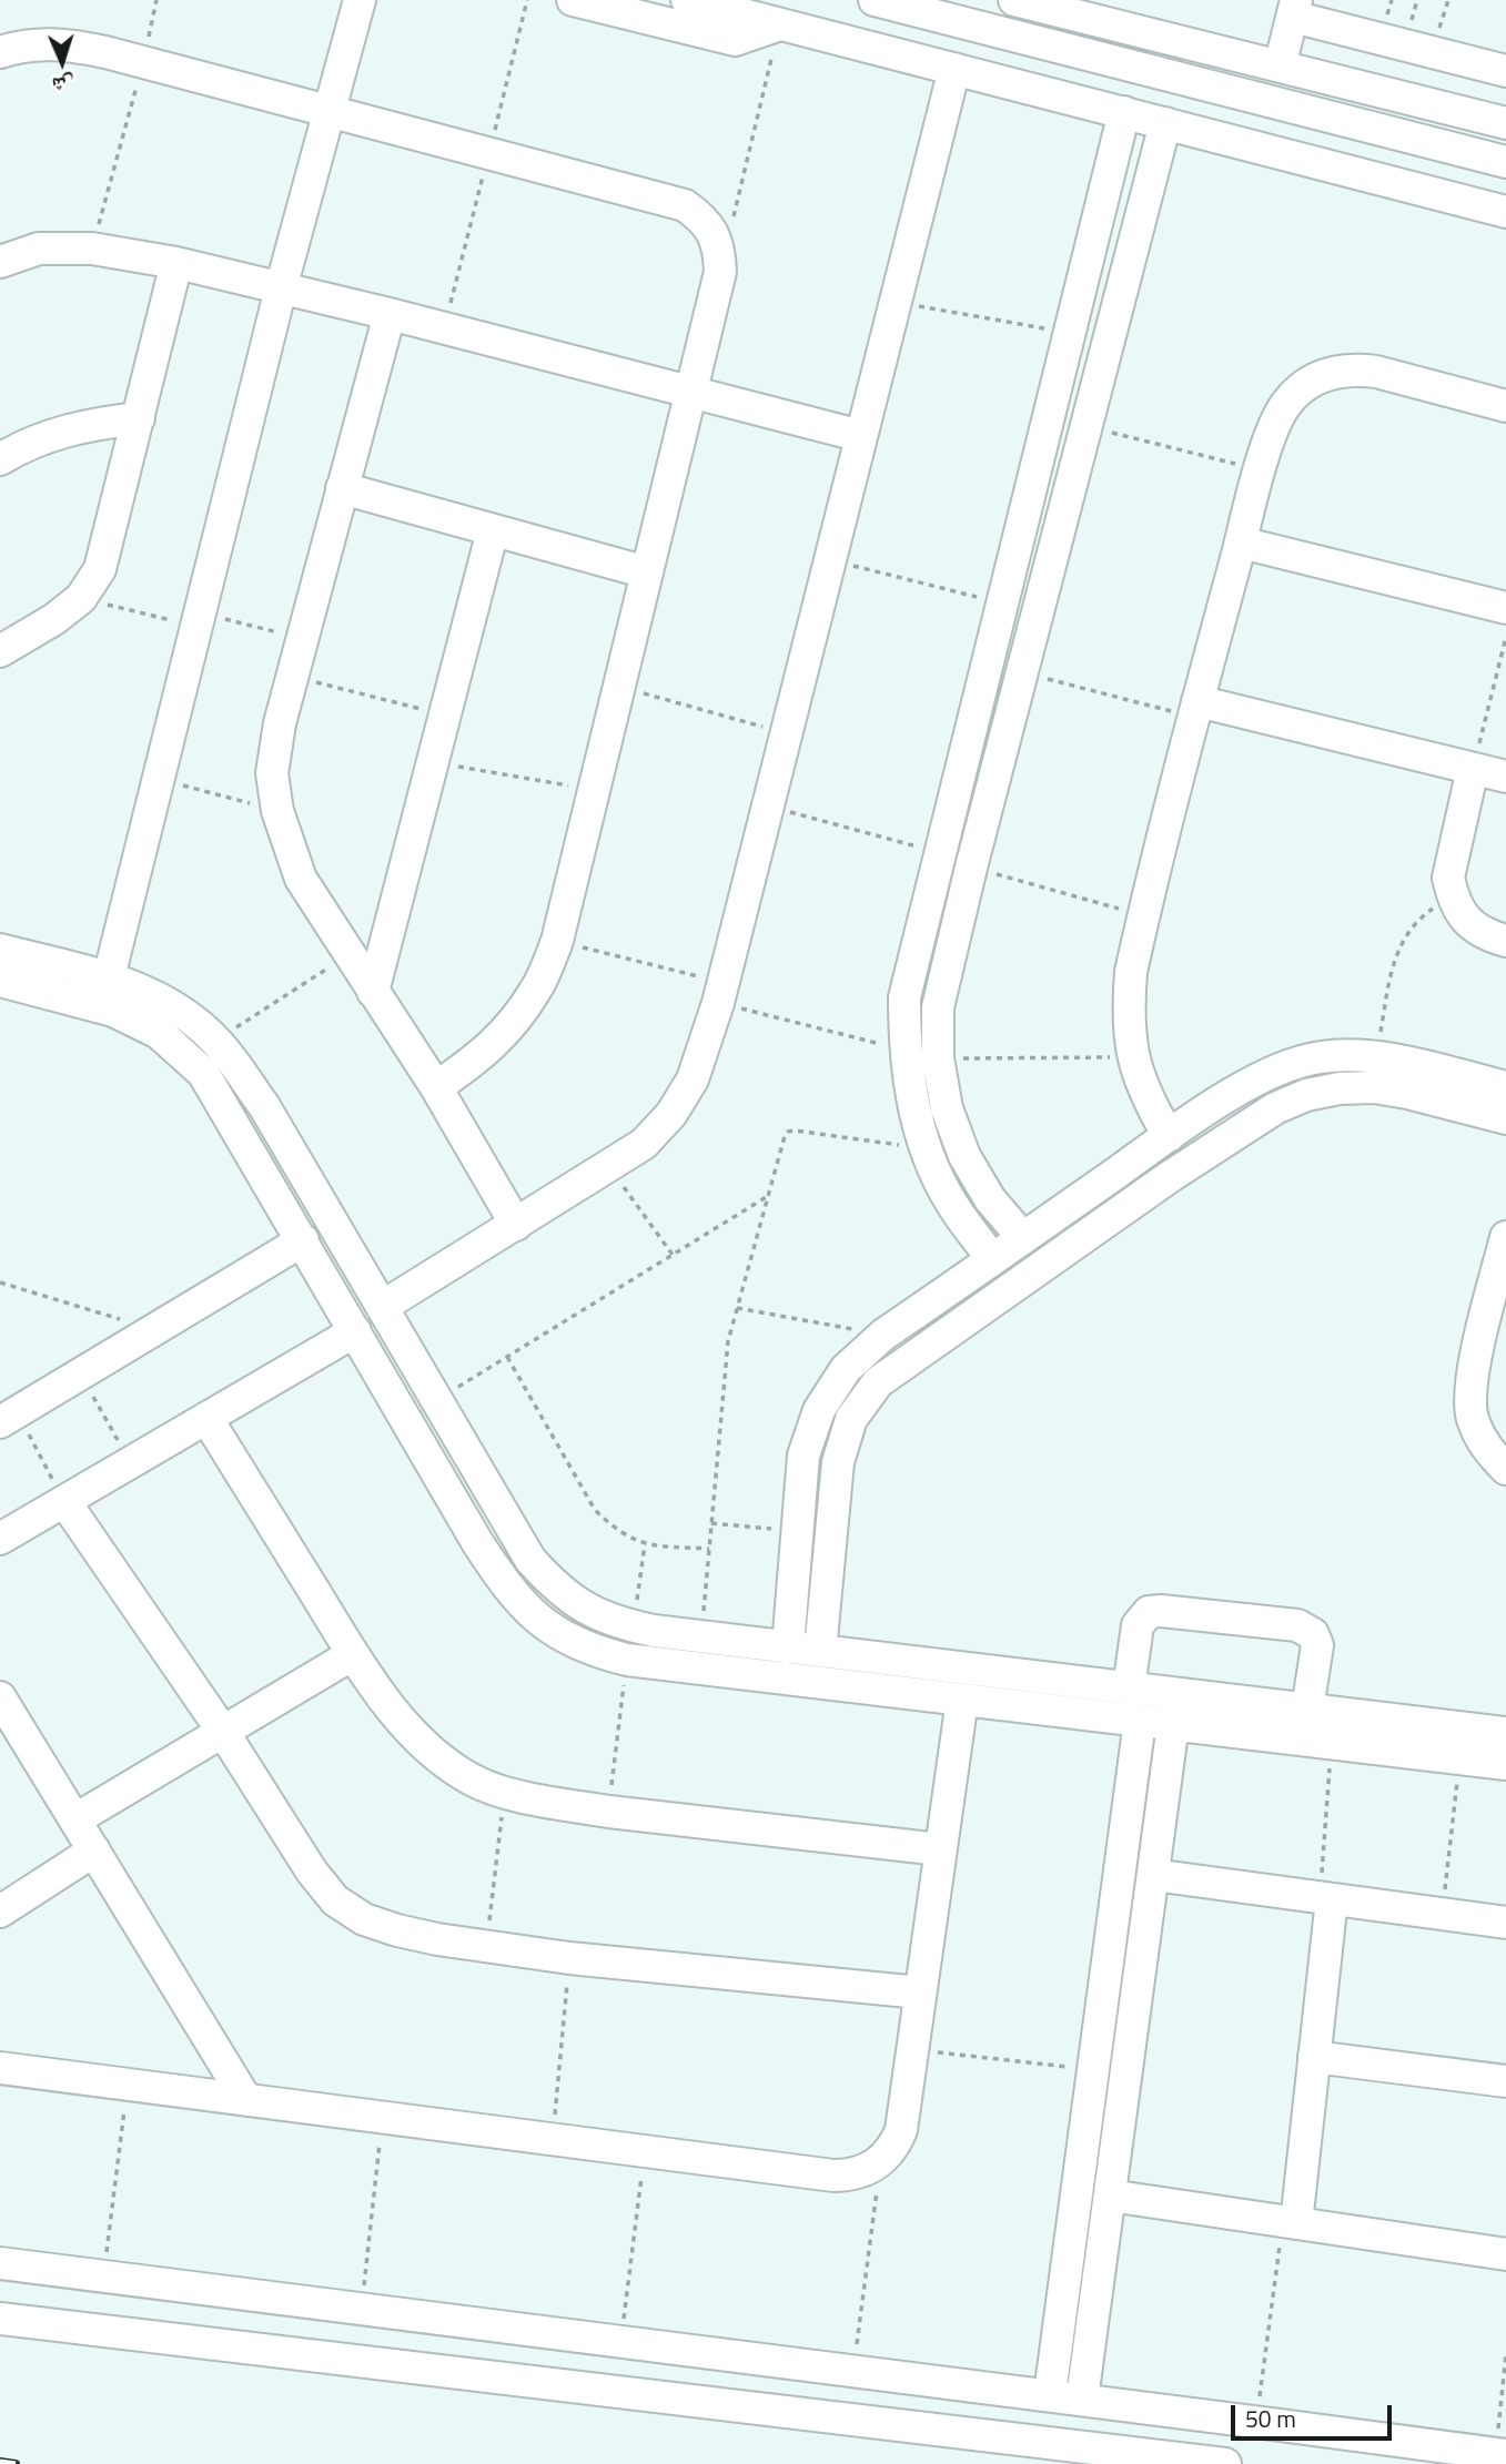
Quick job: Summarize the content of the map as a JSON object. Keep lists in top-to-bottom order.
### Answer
{
  "scale_bar": "50 m",
  "north": "bottom"
}
